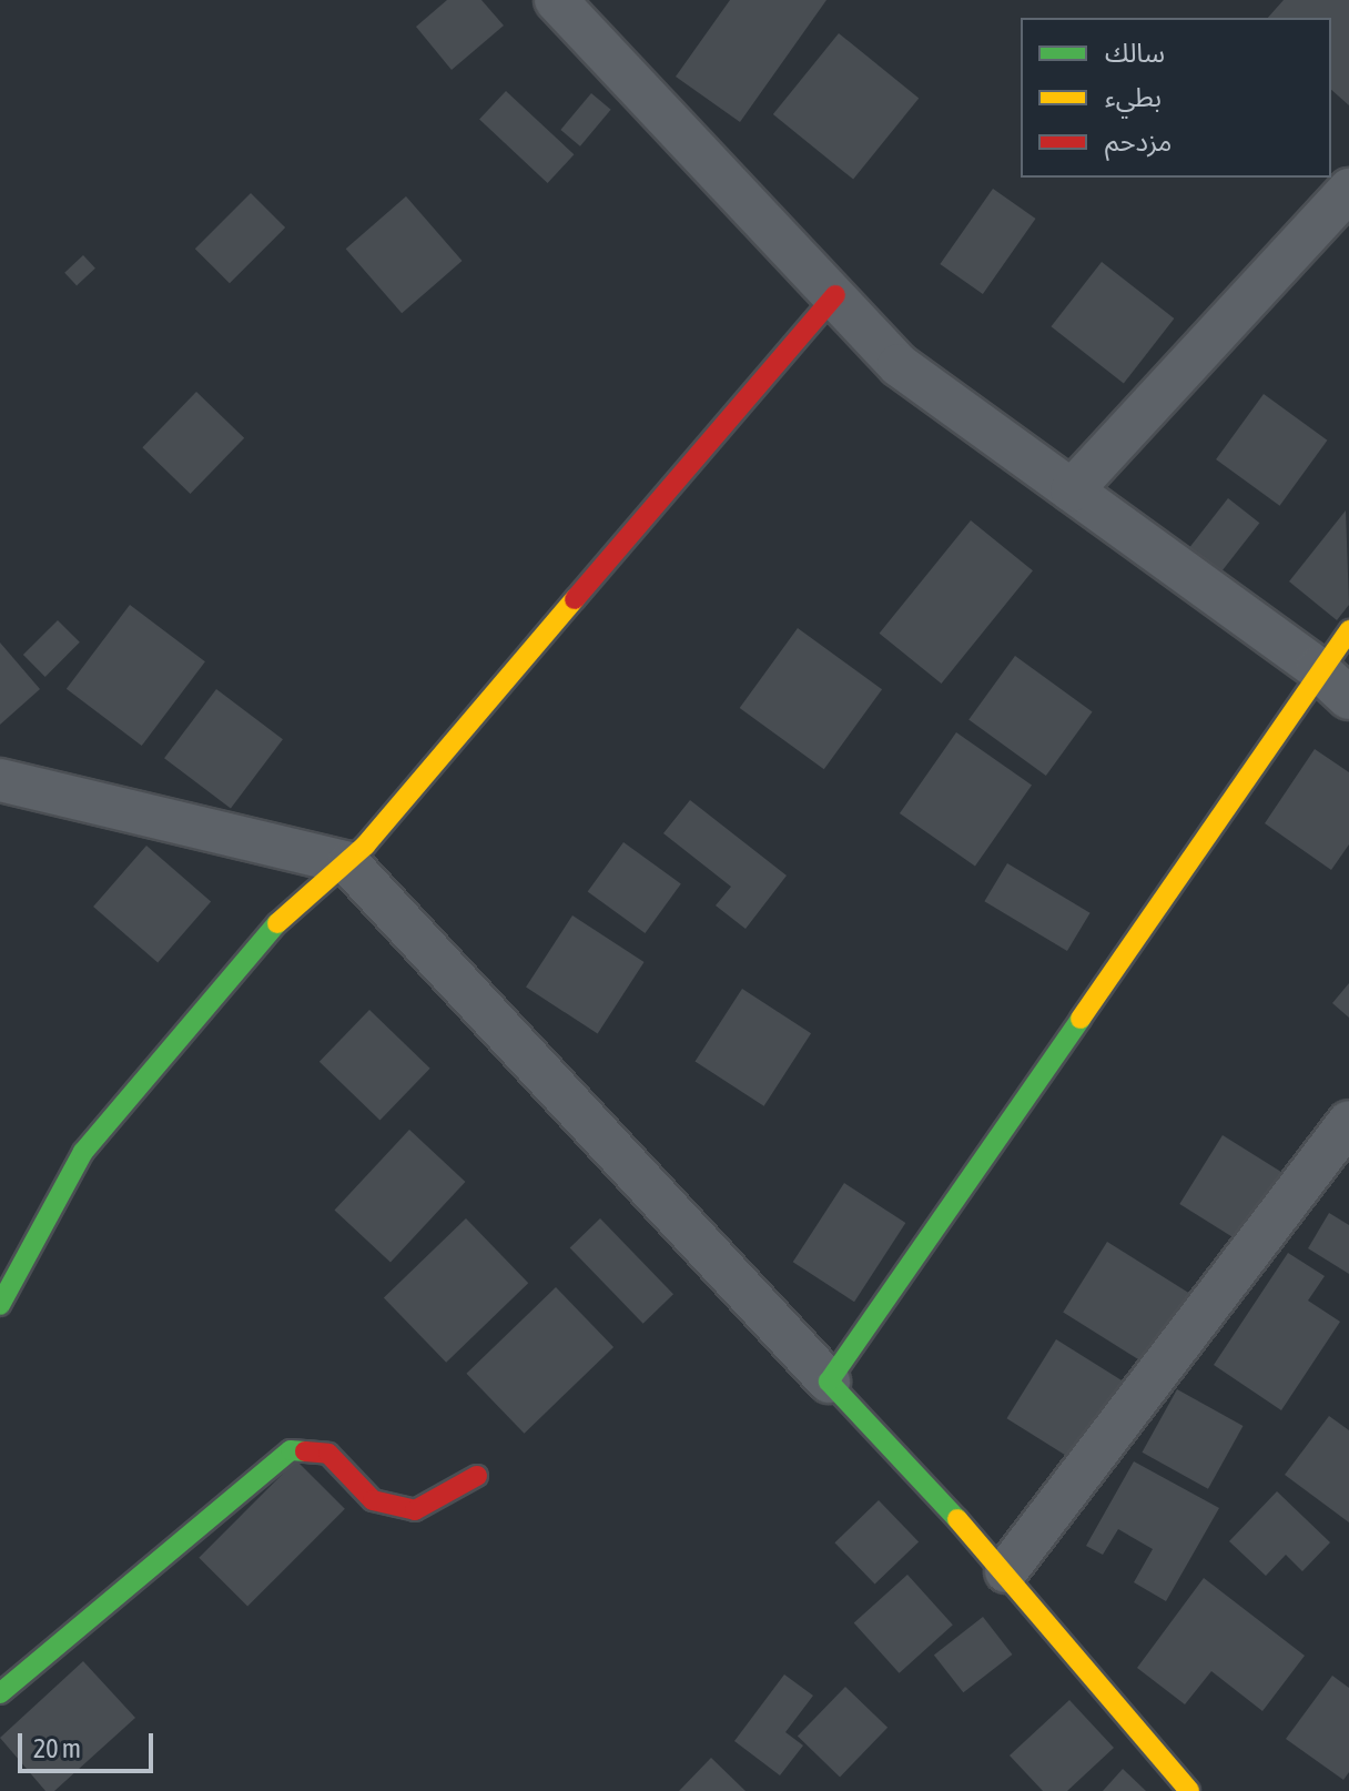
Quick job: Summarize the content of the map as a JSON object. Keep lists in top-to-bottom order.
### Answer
{
  "legend": ["سالك", "بطيء", "مزدحم"],
  "scale_bar": "20 m"
}
